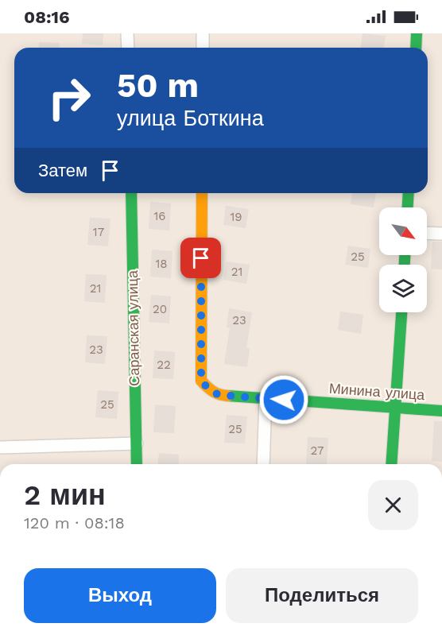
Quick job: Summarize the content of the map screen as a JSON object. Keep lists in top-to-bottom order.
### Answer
{
  "streets": {
    "street": ["Саранская улица", "Минина улица"]
  },
  "house_numbers": [
    "16",
    "19",
    "17",
    "25",
    "18",
    "21",
    "21",
    "20",
    "23",
    "23",
    "22",
    "25",
    "25",
    "27"
  ],
  "north": "bottom right",
  "page": {
    "status": "08:16",
    "turn": ["50 m", "улица Боткина"],
    "then": "Затем",
    "heading": ["2 мин", "120 m · 08:18"],
    "buttons": ["Выход", "Поделиться"]
  }
}
